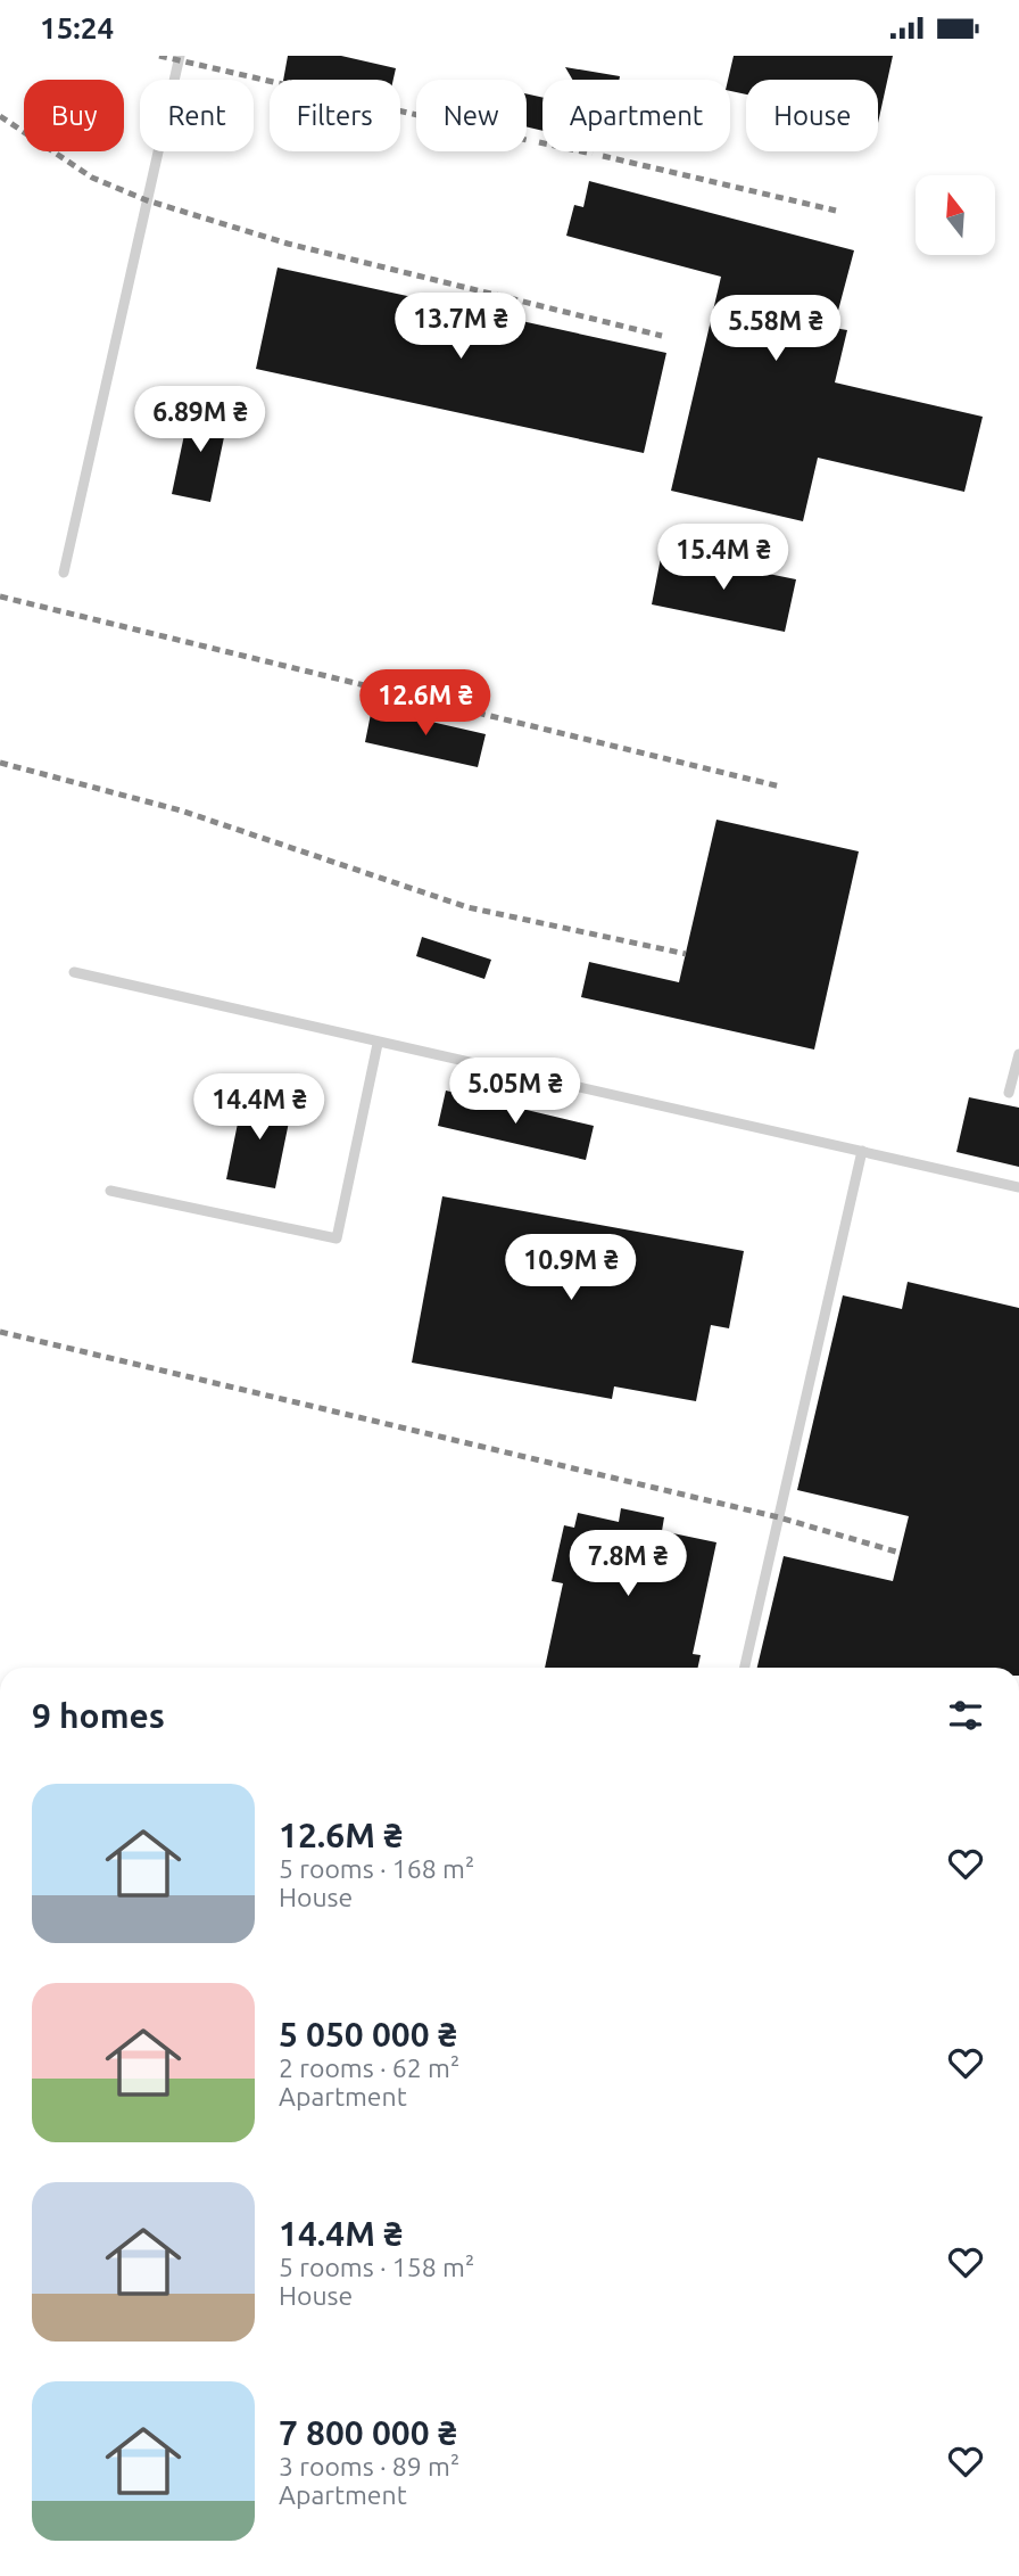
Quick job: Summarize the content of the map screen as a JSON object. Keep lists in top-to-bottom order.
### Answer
{
  "north": "top",
  "page": {
    "status": "15:24",
    "chip": [
      "Buy",
      "Rent",
      "Filters",
      "New",
      "Apartment",
      "House"
    ],
    "price": [
      "13.7M ₴",
      "5.58M ₴",
      "6.89M ₴",
      "15.4M ₴",
      "12.6M ₴",
      "5.05M ₴",
      "14.4M ₴",
      "10.9M ₴",
      "7.8M ₴"
    ],
    "heading": "9 homes",
    "list": [
      {
        "name": "12.6M ₴",
        "note": "5 rooms · 168 m² · House"
      },
      {
        "name": "5 050 000 ₴",
        "note": "2 rooms · 62 m² · Apartment"
      },
      {
        "name": "14.4M ₴",
        "note": "5 rooms · 158 m² · House"
      },
      {
        "name": "7 800 000 ₴",
        "note": "3 rooms · 89 m² · Apartment"
      }
    ]
  }
}
